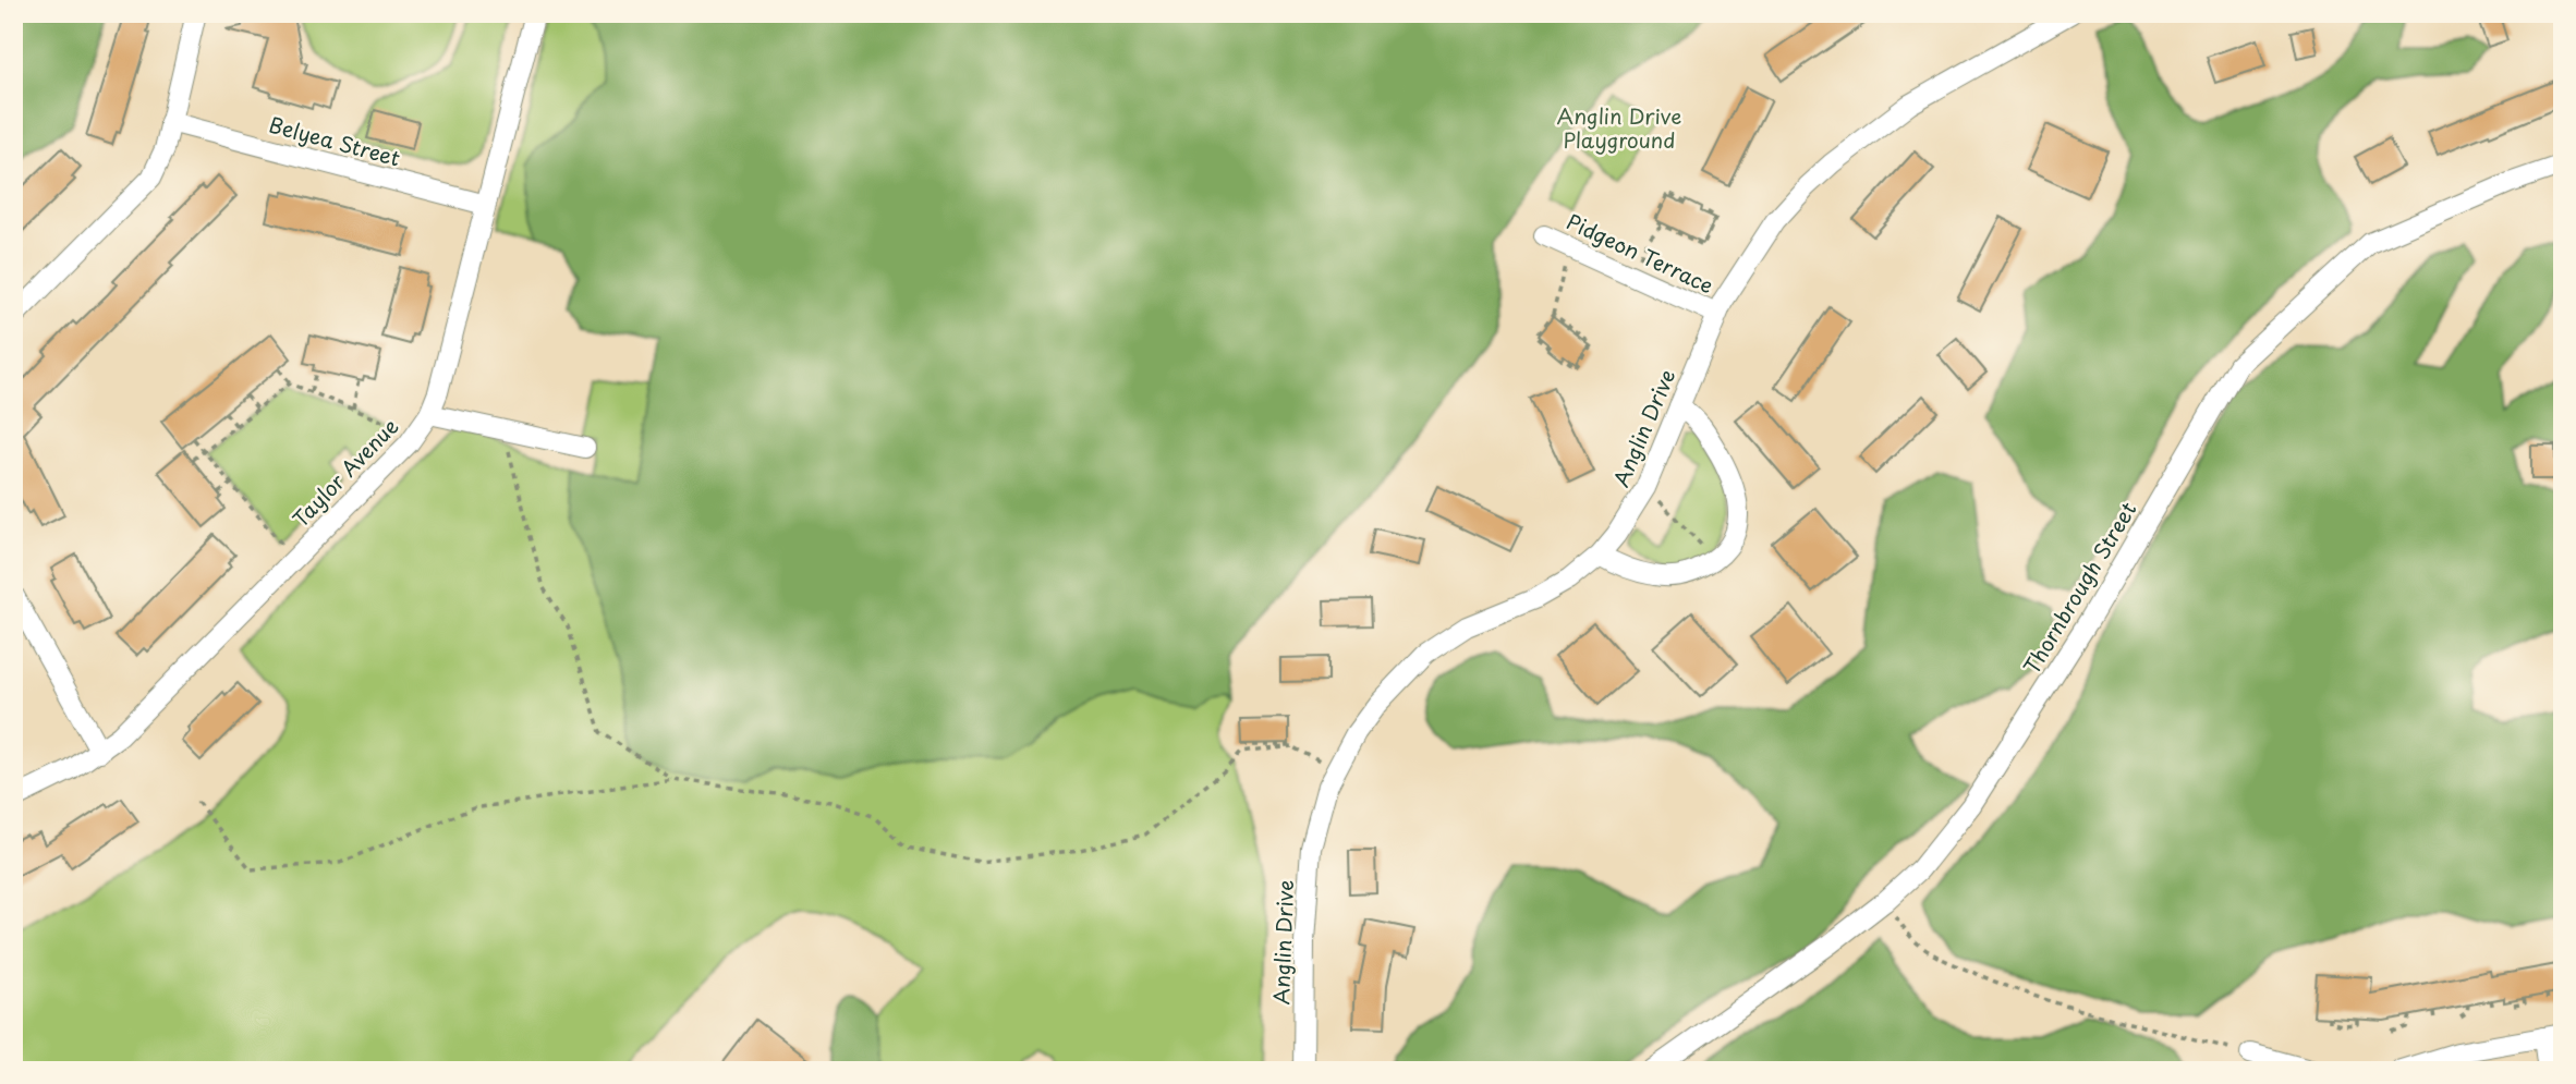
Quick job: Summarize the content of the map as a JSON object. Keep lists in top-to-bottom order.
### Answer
{
  "streets": {
    "street": [
      "Belyea Street",
      "Pidgeon Terrace",
      "Anglin Drive",
      "Taylor Avenue",
      "Thornbrough Street"
    ]
  },
  "crossings": [
    ["Belyea Street", "Taylor Avenue"],
    ["Pidgeon Terrace", "Anglin Drive"]
  ],
  "parks": ["Anglin Drive Playground"]
}
